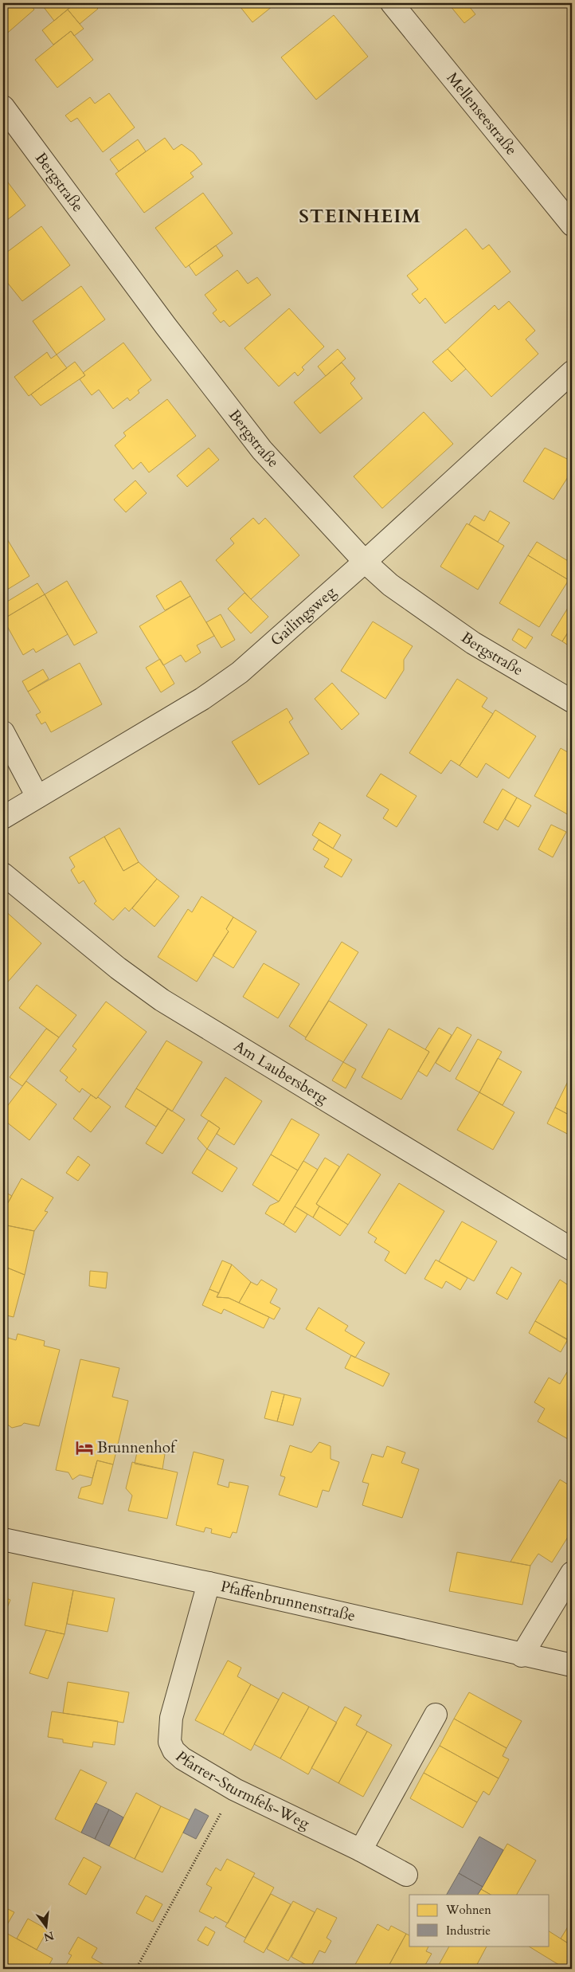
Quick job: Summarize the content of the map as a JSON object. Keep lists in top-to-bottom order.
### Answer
{
  "streets": {
    "street": [
      "Mellenseestraße",
      "Bergstraße",
      "Gailingsweg",
      "Am Laubersberg",
      "Pfaffenbrunnenstraße",
      "Pfarrer-Sturmfels-Weg"
    ]
  },
  "crossings": [
    ["Bergstraße", "Gailingsweg"],
    ["Pfaffenbrunnenstraße", "Pfarrer-Sturmfels-Weg"]
  ],
  "districts": ["STEINHEIM"],
  "places": {
    "hotel": ["Brunnenhof"]
  },
  "legend": ["Wohnen", "Industrie"],
  "north": "bottom"
}
